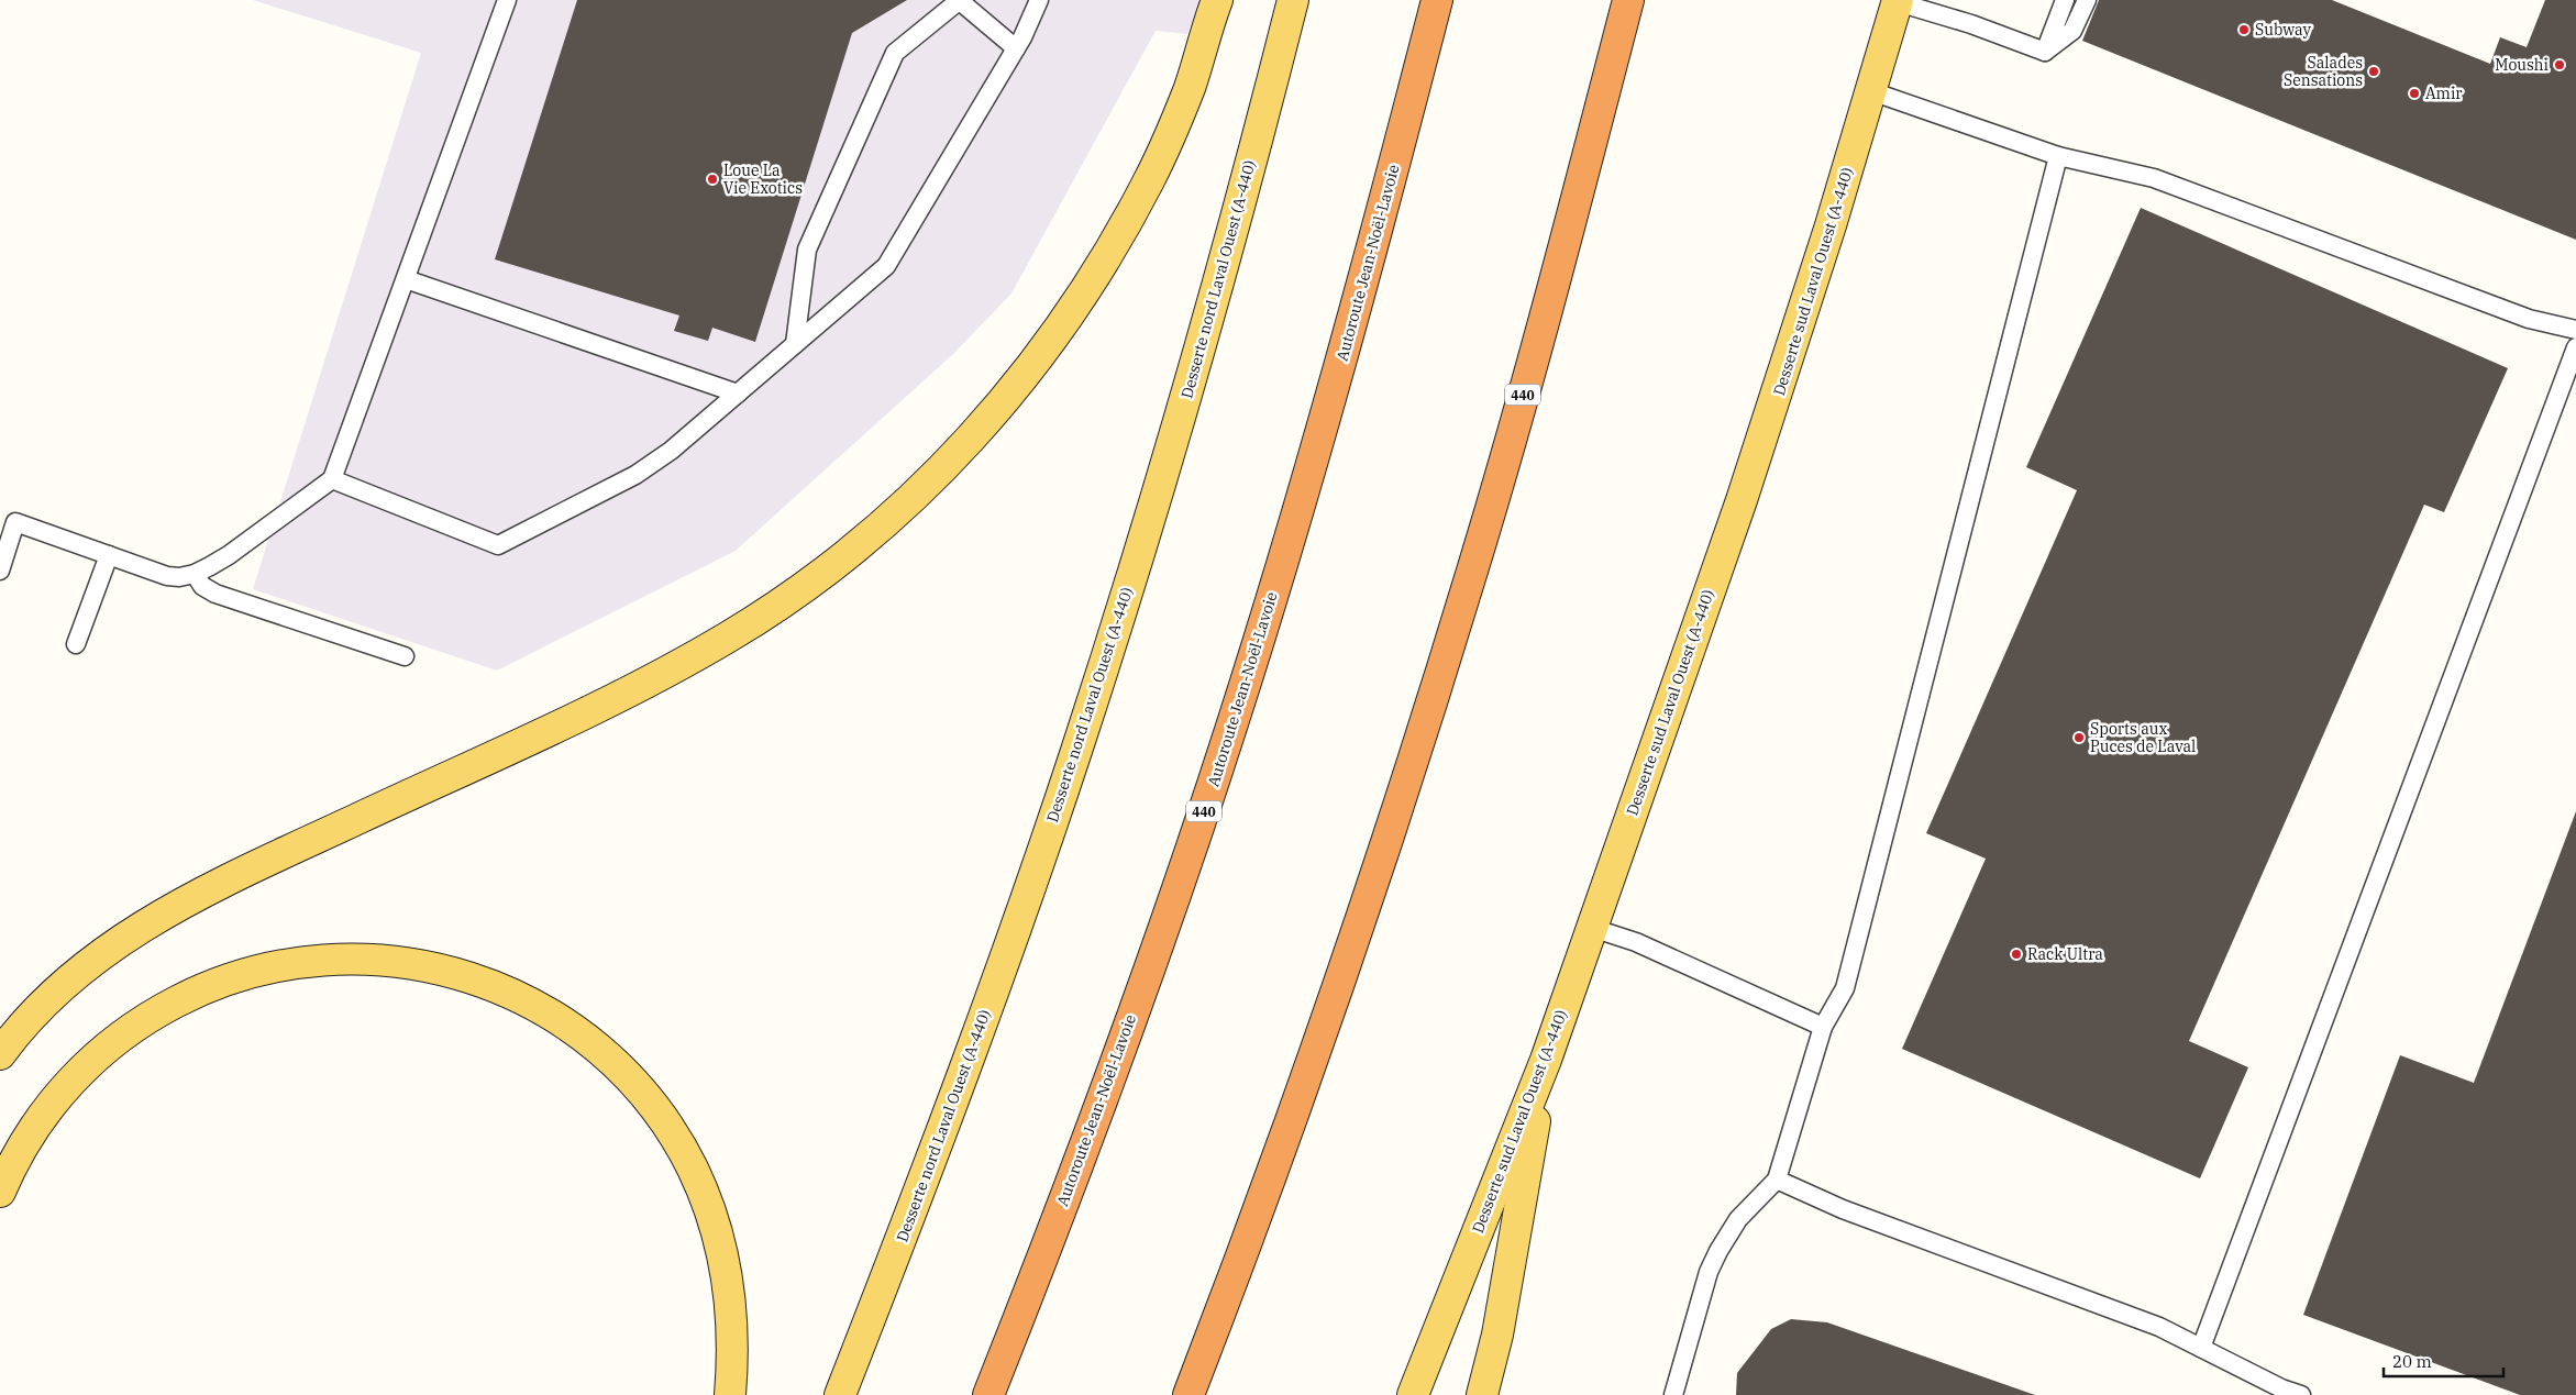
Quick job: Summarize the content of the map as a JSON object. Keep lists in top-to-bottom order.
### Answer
{
  "streets": {
    "highway": ["Autoroute Jean-Noël-Lavoie", "440"],
    "main road": ["Desserte nord Laval Ouest (A-440)", "Desserte sud Laval Ouest (A-440)"]
  },
  "places": [
    "Subway",
    "Moushi",
    "Salades Sensations",
    "Amir",
    "Loue La Vie Exotics",
    "Sports aux Puces de Laval",
    "Rack Ultra"
  ],
  "scale_bar": "20 m"
}
